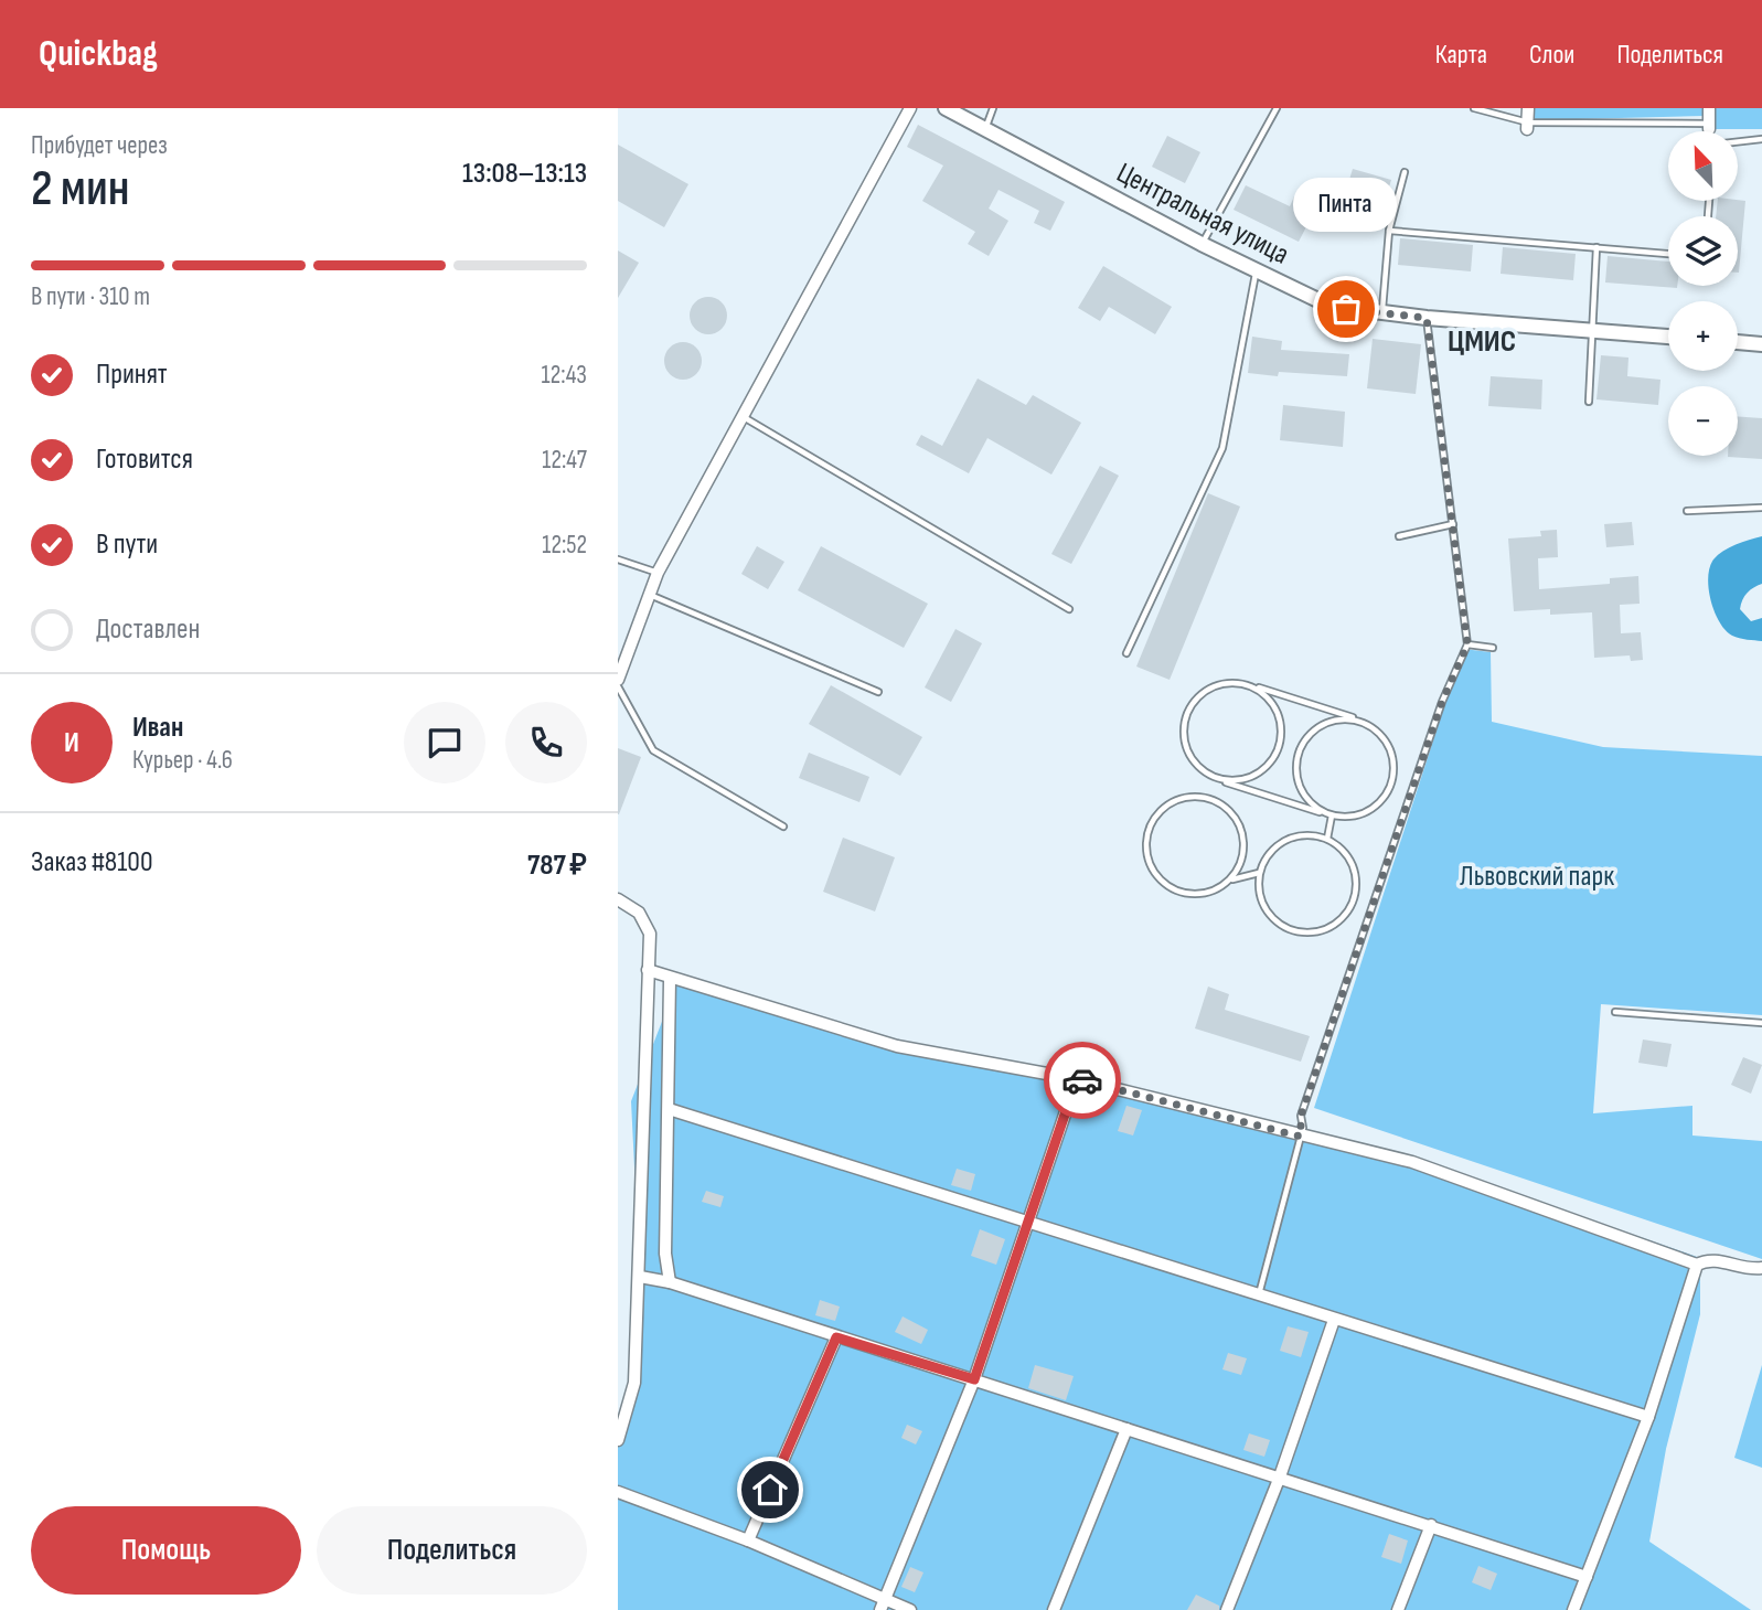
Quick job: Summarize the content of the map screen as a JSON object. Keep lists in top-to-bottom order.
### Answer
{
  "streets": {
    "street": ["Центральная улица"]
  },
  "districts": ["ЦМИС"],
  "parks": ["Львовский парк"],
  "places": ["Пинта"],
  "north": "top left",
  "page": {
    "header": "Quickbag",
    "nav": ["Карта", "Слои", "Поделиться"],
    "heading": ["2 мин", "Прибудет через", "13:08–13:13"],
    "panel": [
      "Иван",
      "Курьер · 4.6",
      "Заказ #8100",
      "787 ₽"
    ],
    "map_buttons": ["+", "−"],
    "bubble": "Пинта",
    "bar": "В пути · 310 m",
    "list": [
      ["Принят", "12:43"],
      ["Готовится", "12:47"],
      ["В пути", "12:52"],
      "Доставлен"
    ],
    "round": "И",
    "buttons": ["Помощь", "Поделиться"]
  }
}
